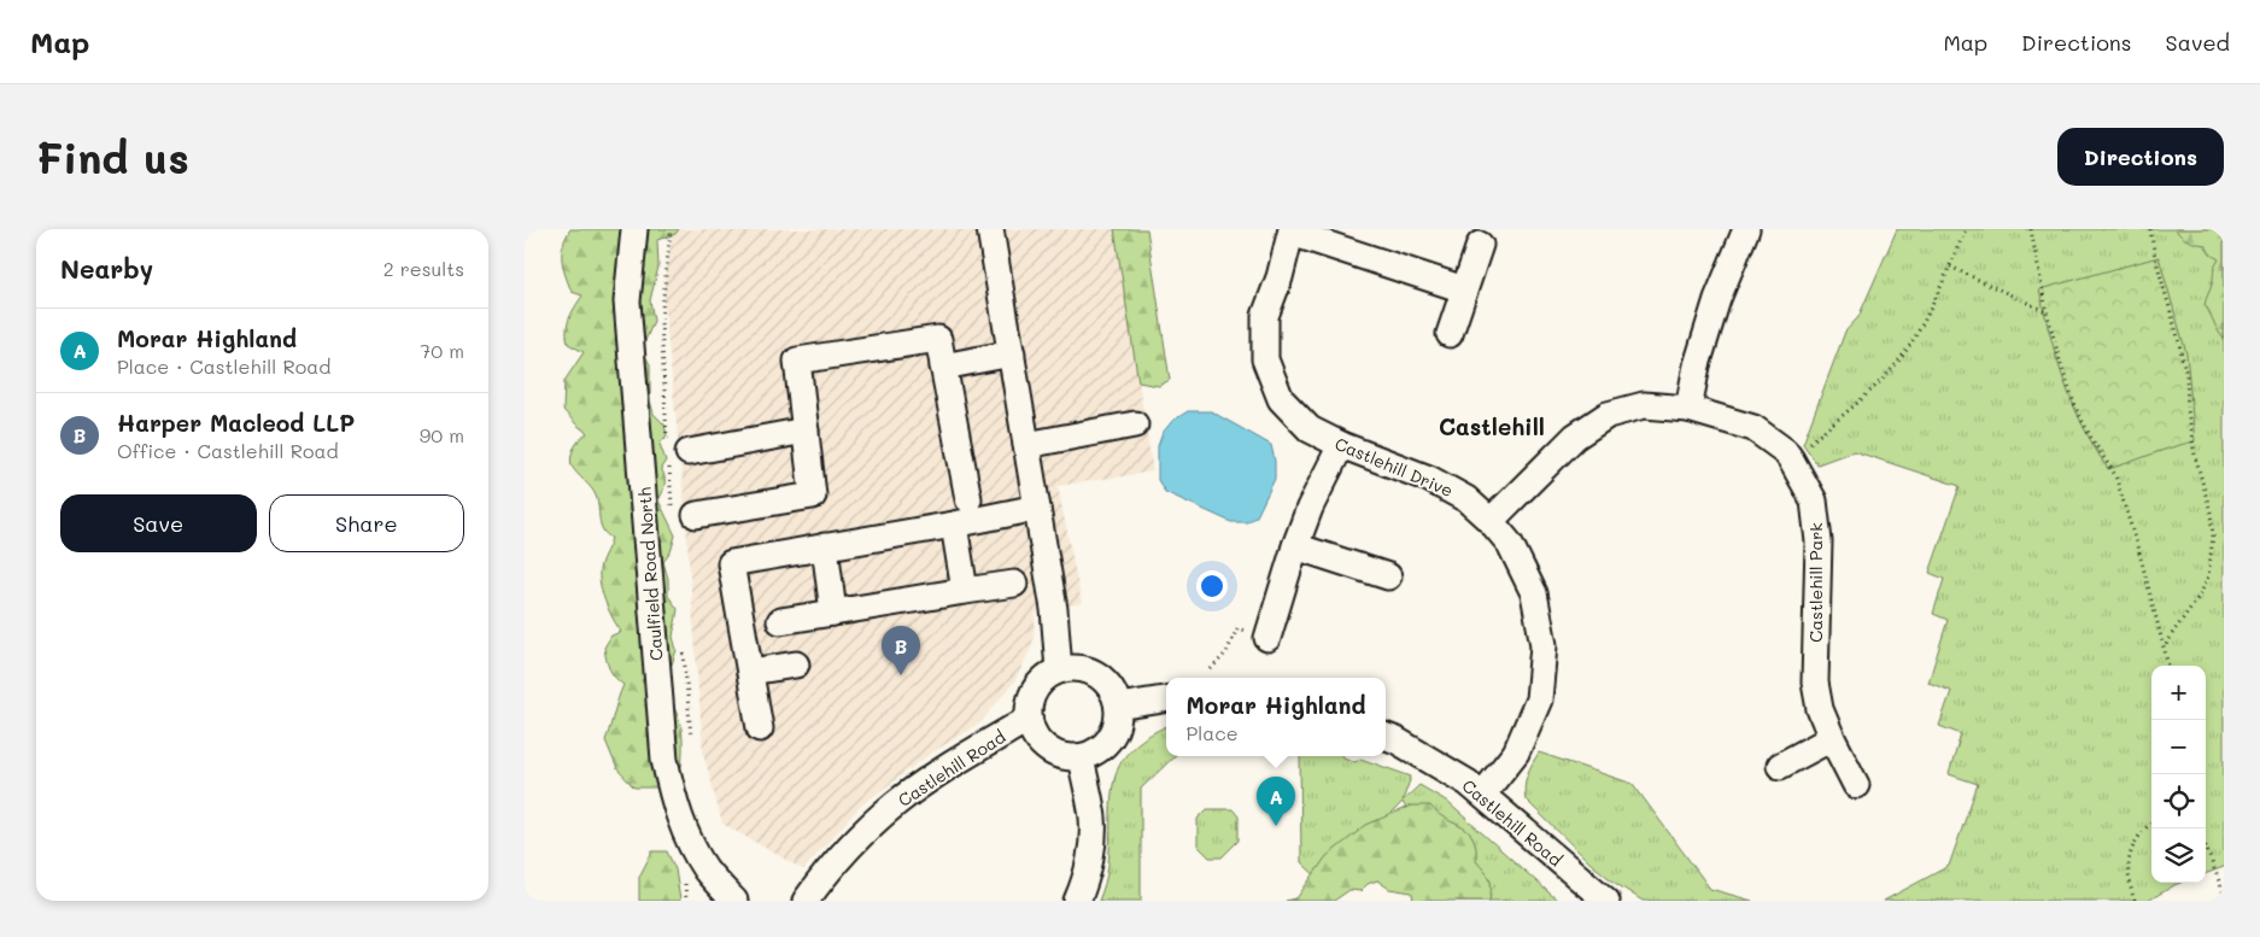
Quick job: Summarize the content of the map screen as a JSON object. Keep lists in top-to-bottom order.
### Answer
{
  "streets": {
    "street": [
      "Castlehill Drive",
      "Caulfield Road North",
      "Castlehill Park",
      "Castlehill Road"
    ]
  },
  "crossings": [
    ["Castlehill Drive", "Castlehill Park"],
    ["Castlehill Drive", "Castlehill Road"]
  ],
  "districts": ["Castlehill"],
  "page": {
    "header": "Map",
    "nav": ["Map", "Directions", "Saved"],
    "buttons": [
      "Directions",
      ["Save", "Share"]
    ],
    "title": "Find us",
    "heading": ["Nearby", "2 results"],
    "list": [
      {
        "mark": "A",
        "name": "Morar Highland",
        "note": "Place · Castlehill Road",
        "value": "70 m"
      },
      {
        "mark": "B",
        "name": "Harper Macleod LLP",
        "note": "Office · Castlehill Road",
        "value": "90 m"
      }
    ],
    "pins": ["B", "A"],
    "map_buttons": ["+", "−"],
    "popup": ["Morar Highland", "Place"]
  }
}
